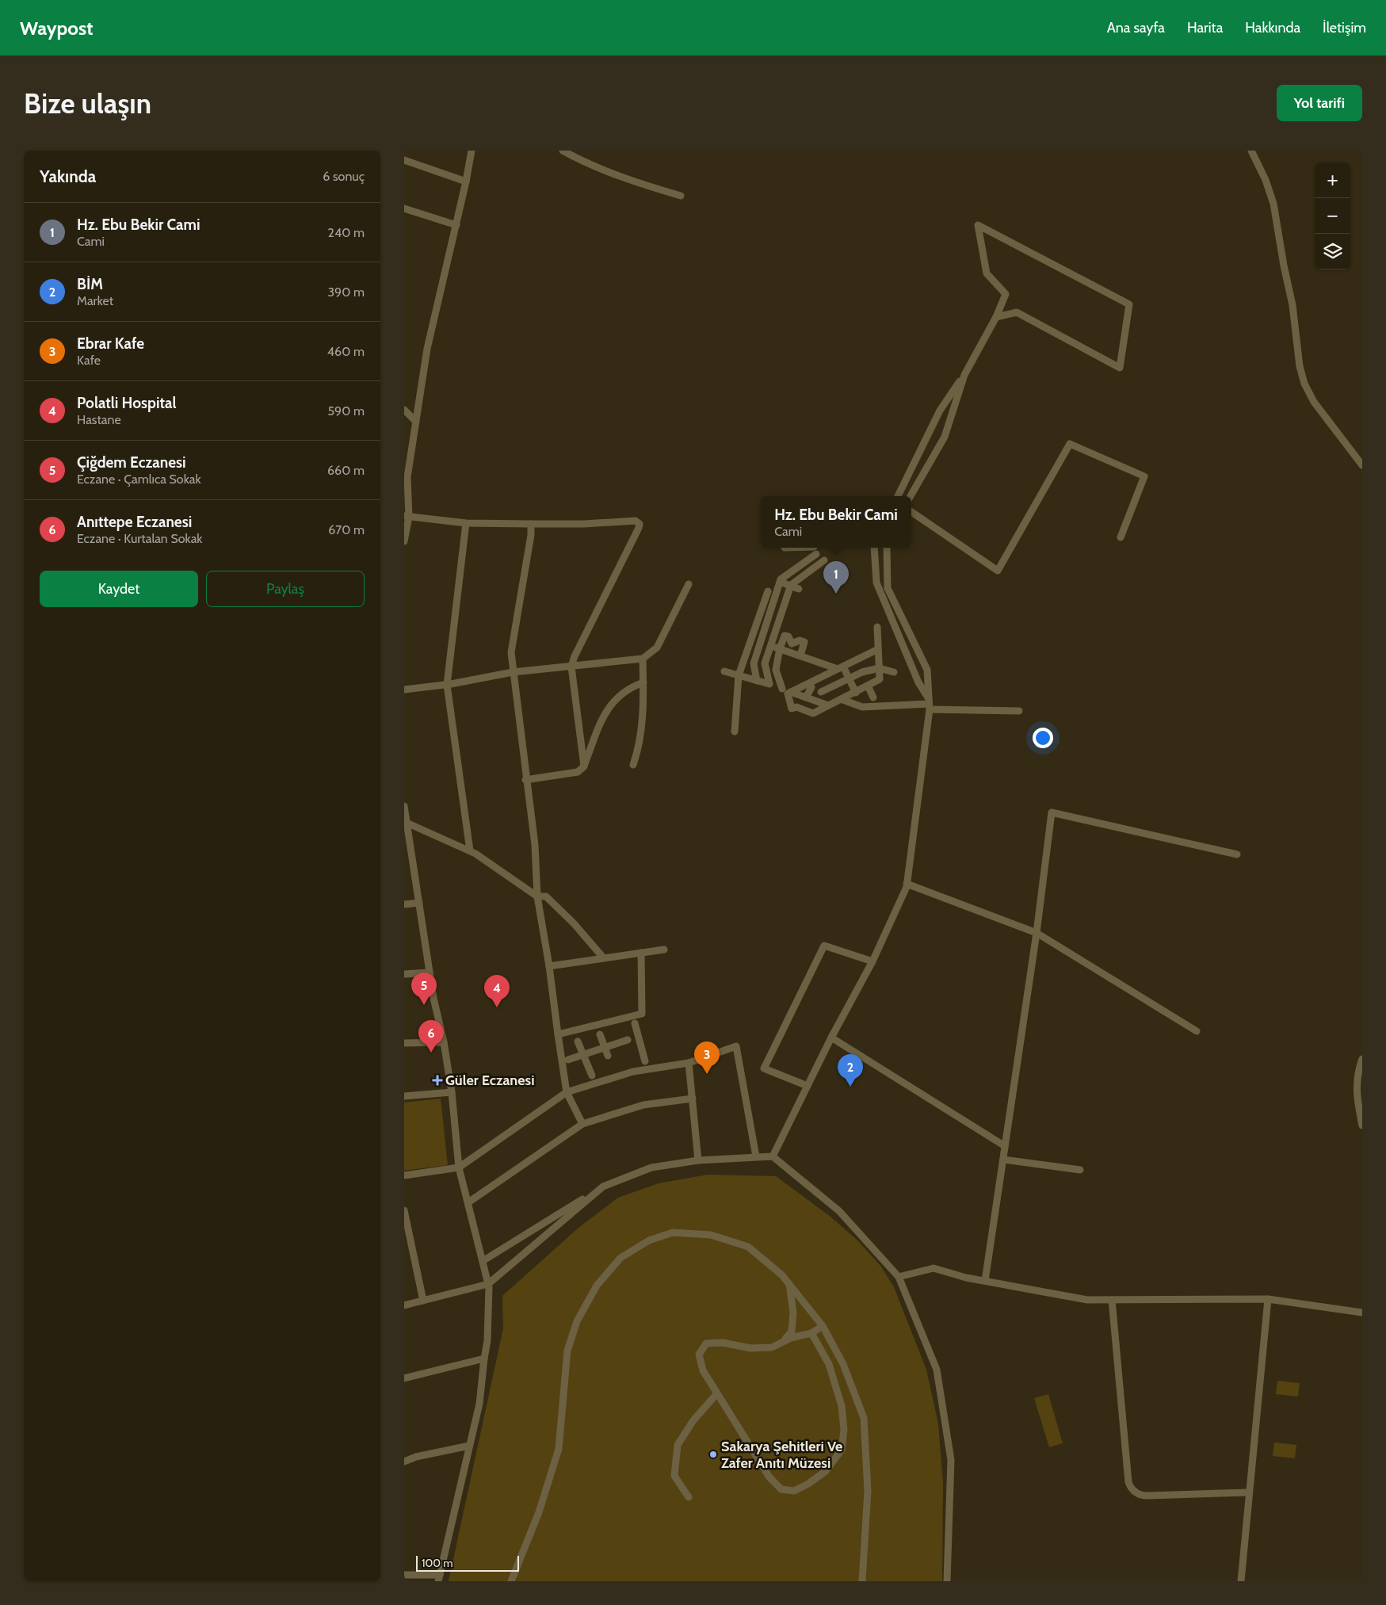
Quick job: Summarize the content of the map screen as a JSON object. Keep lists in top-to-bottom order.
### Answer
{
  "places": {
    "health": ["Güler Eczanesi"],
    "other": ["Sakarya Şehitleri Ve Zafer Anıtı Müzesi"]
  },
  "scale_bar": "100 m",
  "page": {
    "header": "Waypost",
    "nav": [
      "Ana sayfa",
      "Harita",
      "Hakkında",
      "İletişim"
    ],
    "buttons": [
      "Yol tarifi",
      ["Kaydet", "Paylaş"]
    ],
    "title": "Bize ulaşın",
    "heading": ["Yakında", "6 sonuç"],
    "map_buttons": ["+", "−"],
    "list": [
      {
        "mark": "1",
        "name": "Hz. Ebu Bekir Cami",
        "note": "Cami",
        "value": "240 m"
      },
      {
        "mark": "2",
        "name": "BİM",
        "note": "Market",
        "value": "390 m"
      },
      {
        "mark": "3",
        "name": "Ebrar Kafe",
        "note": "Kafe",
        "value": "460 m"
      },
      {
        "mark": "4",
        "name": "Polatli Hospital",
        "note": "Hastane",
        "value": "590 m"
      },
      {
        "mark": "5",
        "name": "Çiğdem Eczanesi",
        "note": "Eczane · Çamlıca Sokak",
        "value": "660 m"
      },
      {
        "mark": "6",
        "name": "Anıttepe Eczanesi",
        "note": "Eczane · Kurtalan Sokak",
        "value": "670 m"
      }
    ],
    "popup": ["Hz. Ebu Bekir Cami", "Cami"],
    "pins": [
      "1",
      "5",
      "4",
      "6",
      "3",
      "2"
    ],
    "scale": "100 m"
  }
}
